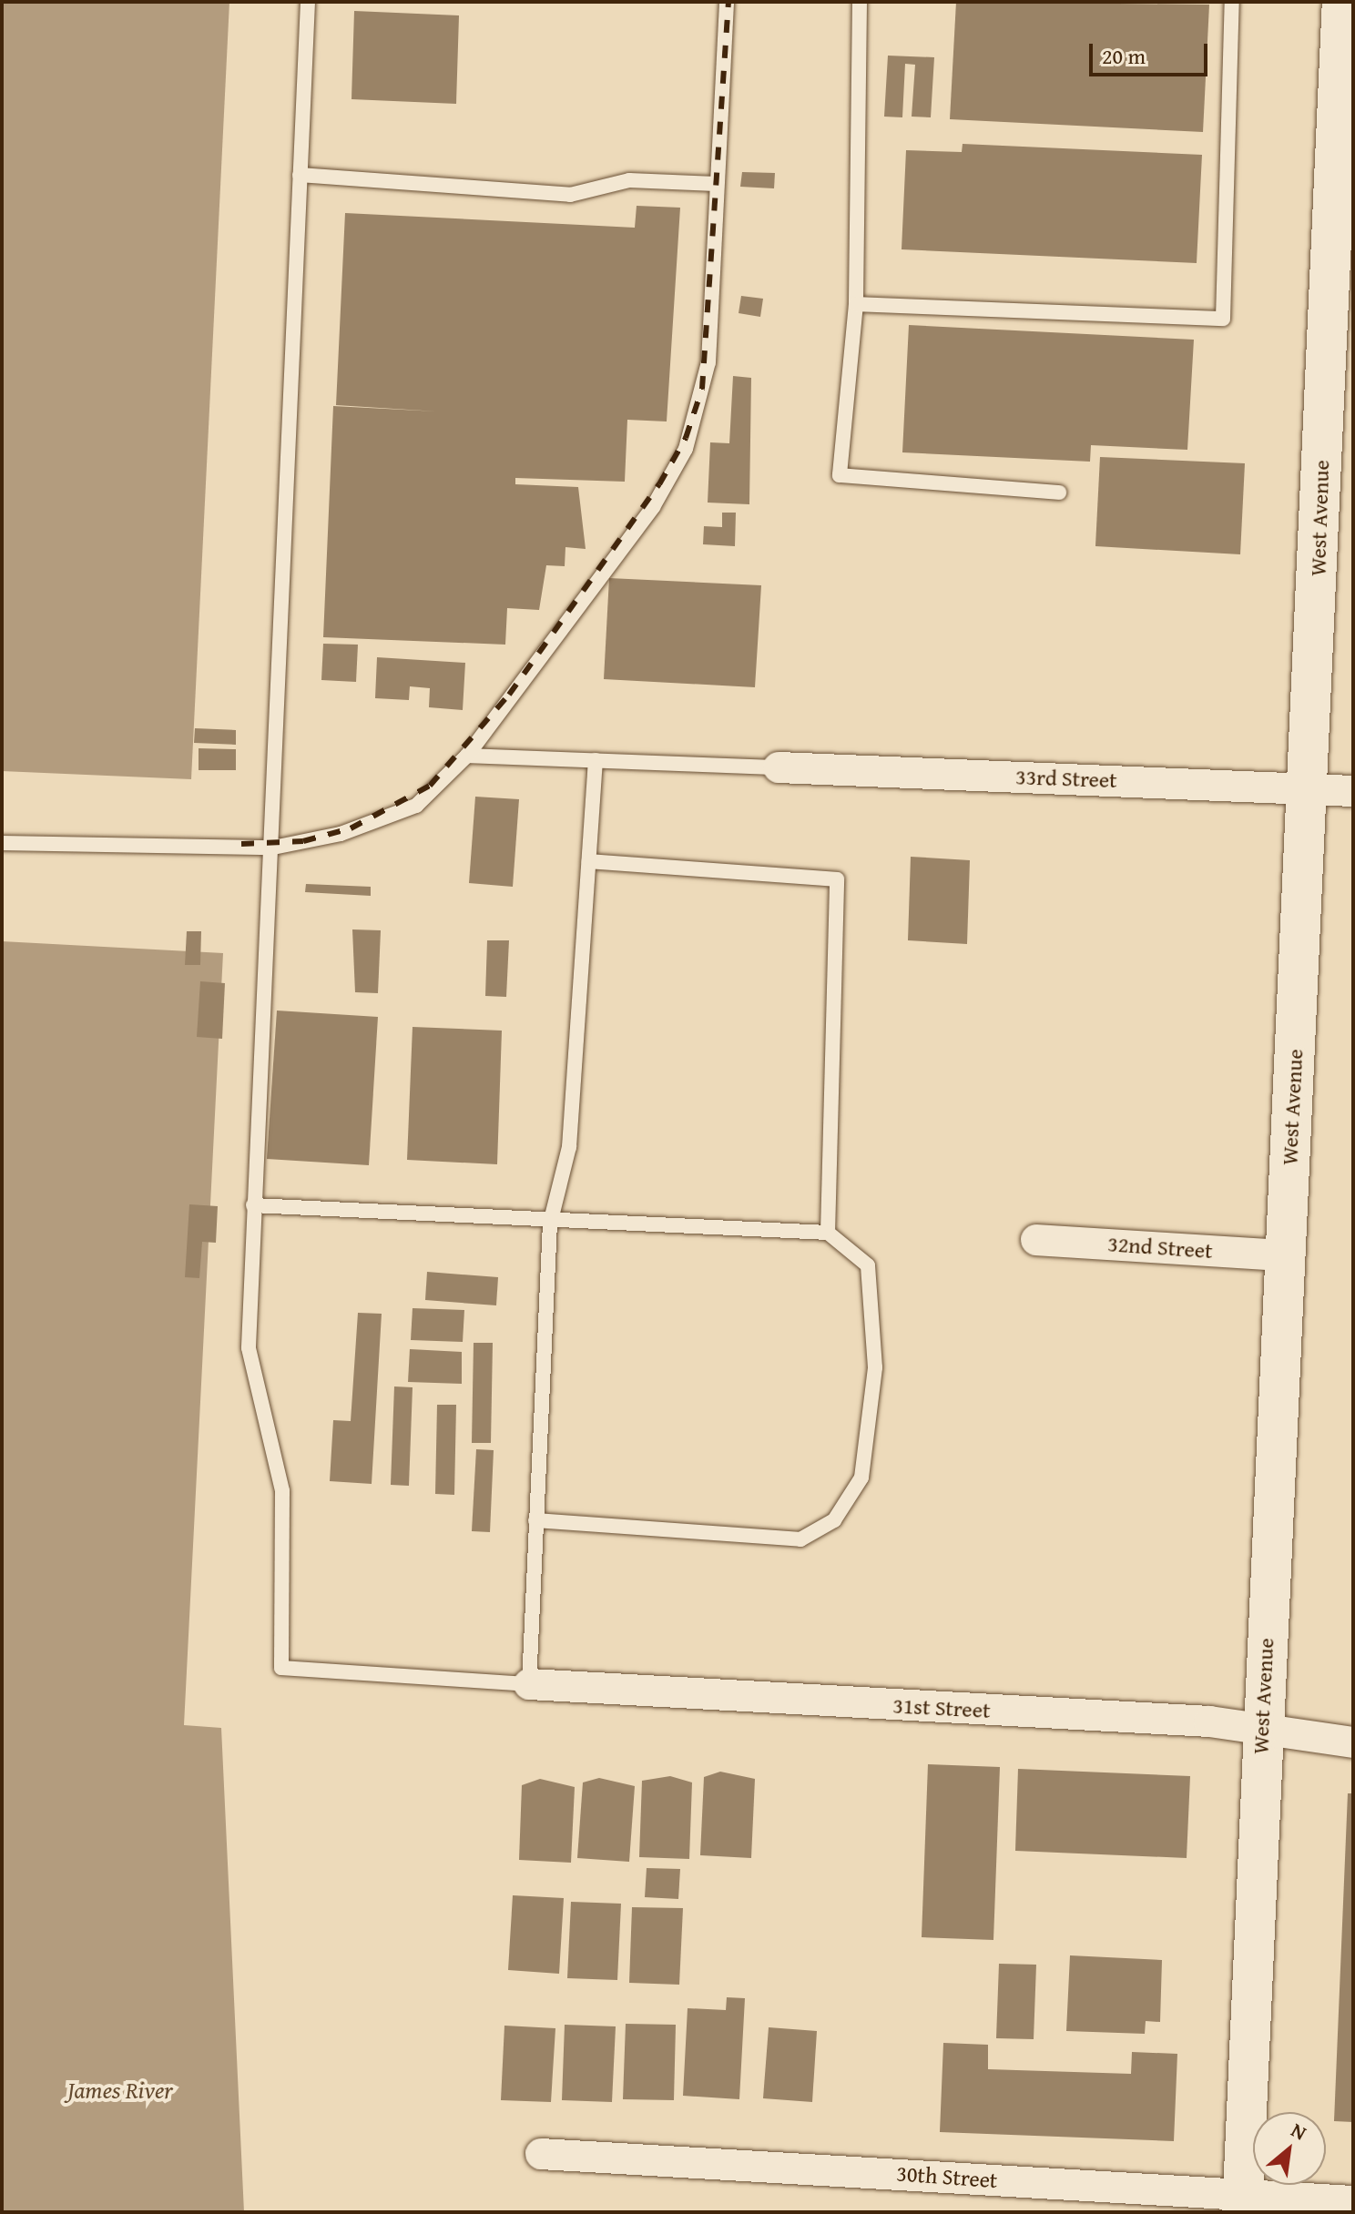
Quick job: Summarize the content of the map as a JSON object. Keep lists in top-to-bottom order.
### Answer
{
  "streets": {
    "street": [
      "West Avenue",
      "33rd Street",
      "32nd Street",
      "31st Street",
      "30th Street"
    ]
  },
  "crossings": [
    ["West Avenue", "33rd Street"],
    ["West Avenue", "32nd Street"],
    ["West Avenue", "31st Street"],
    ["West Avenue", "30th Street"]
  ],
  "water": ["James River"],
  "scale_bar": "20 m",
  "north": "top right"
}
